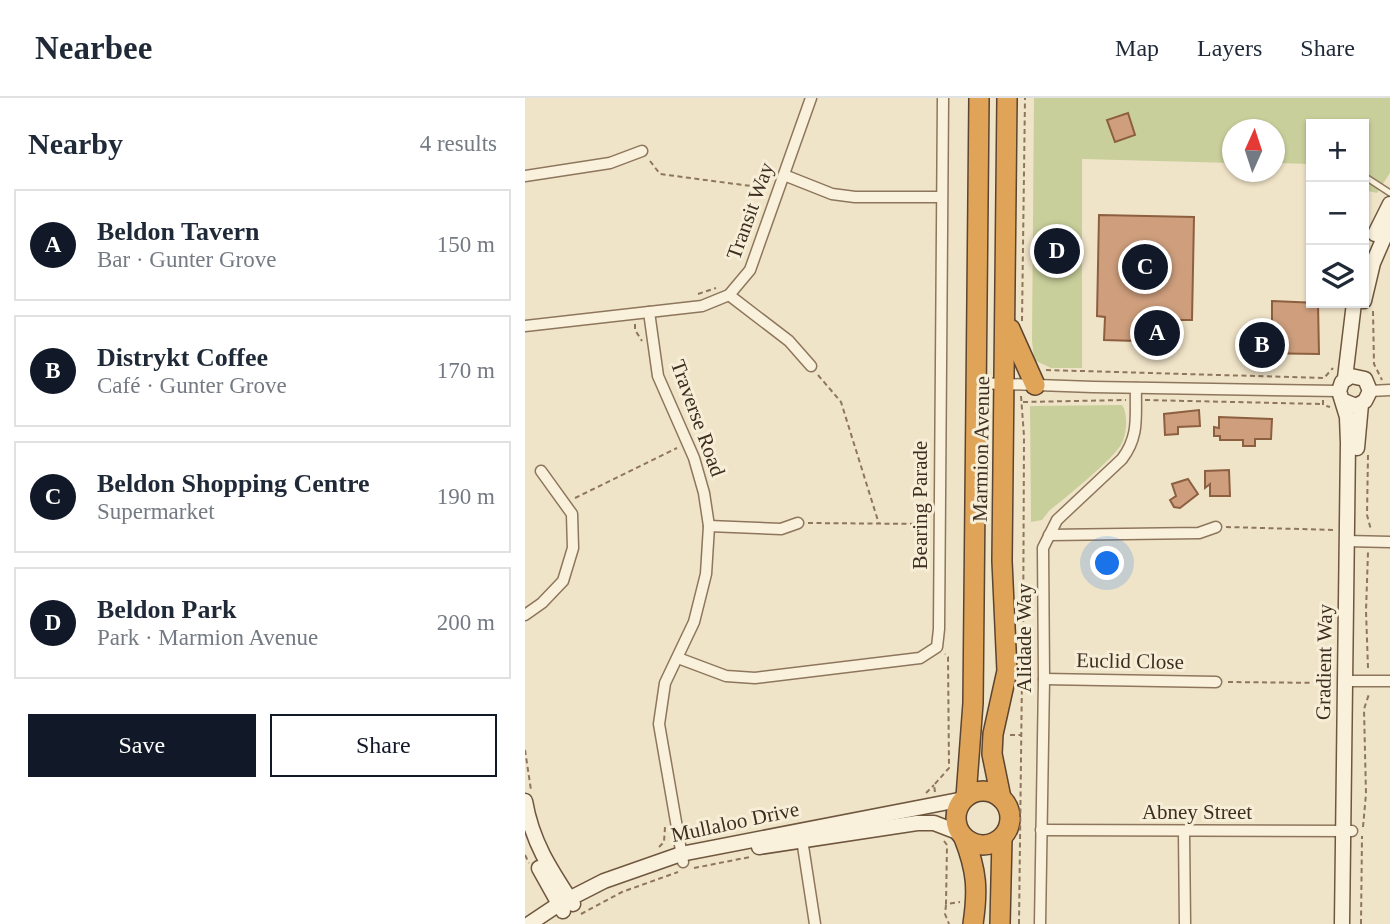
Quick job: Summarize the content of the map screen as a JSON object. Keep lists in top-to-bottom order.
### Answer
{
  "streets": {
    "highway": ["Marmion Avenue"],
    "street": [
      "Transit Way",
      "Traverse Road",
      "Bearing Parade",
      "Alidade Way",
      "Euclid Close",
      "Gradient Way",
      "Abney Street",
      "Mullaloo Drive"
    ]
  },
  "crossings": [
    ["Traverse Road", "Mullaloo Drive"],
    ["Marmion Avenue", "Mullaloo Drive"],
    ["Alidade Way", "Euclid Close"],
    ["Alidade Way", "Abney Street"],
    ["Gradient Way", "Abney Street"]
  ],
  "north": "top",
  "page": {
    "header": "Nearbee",
    "nav": ["Map", "Layers", "Share"],
    "heading": ["Nearby", "4 results"],
    "map_buttons": ["+", "−"],
    "list": [
      {
        "mark": "A",
        "name": "Beldon Tavern",
        "note": "Bar · Gunter Grove",
        "value": "150 m"
      },
      {
        "mark": "B",
        "name": "Distrykt Coffee",
        "note": "Café · Gunter Grove",
        "value": "170 m"
      },
      {
        "mark": "C",
        "name": "Beldon Shopping Centre",
        "note": "Supermarket",
        "value": "190 m"
      },
      {
        "mark": "D",
        "name": "Beldon Park",
        "note": "Park · Marmion Avenue",
        "value": "200 m"
      }
    ],
    "pins": [
      "D",
      "C",
      "A",
      "B"
    ],
    "buttons": ["Save", "Share"]
  }
}
